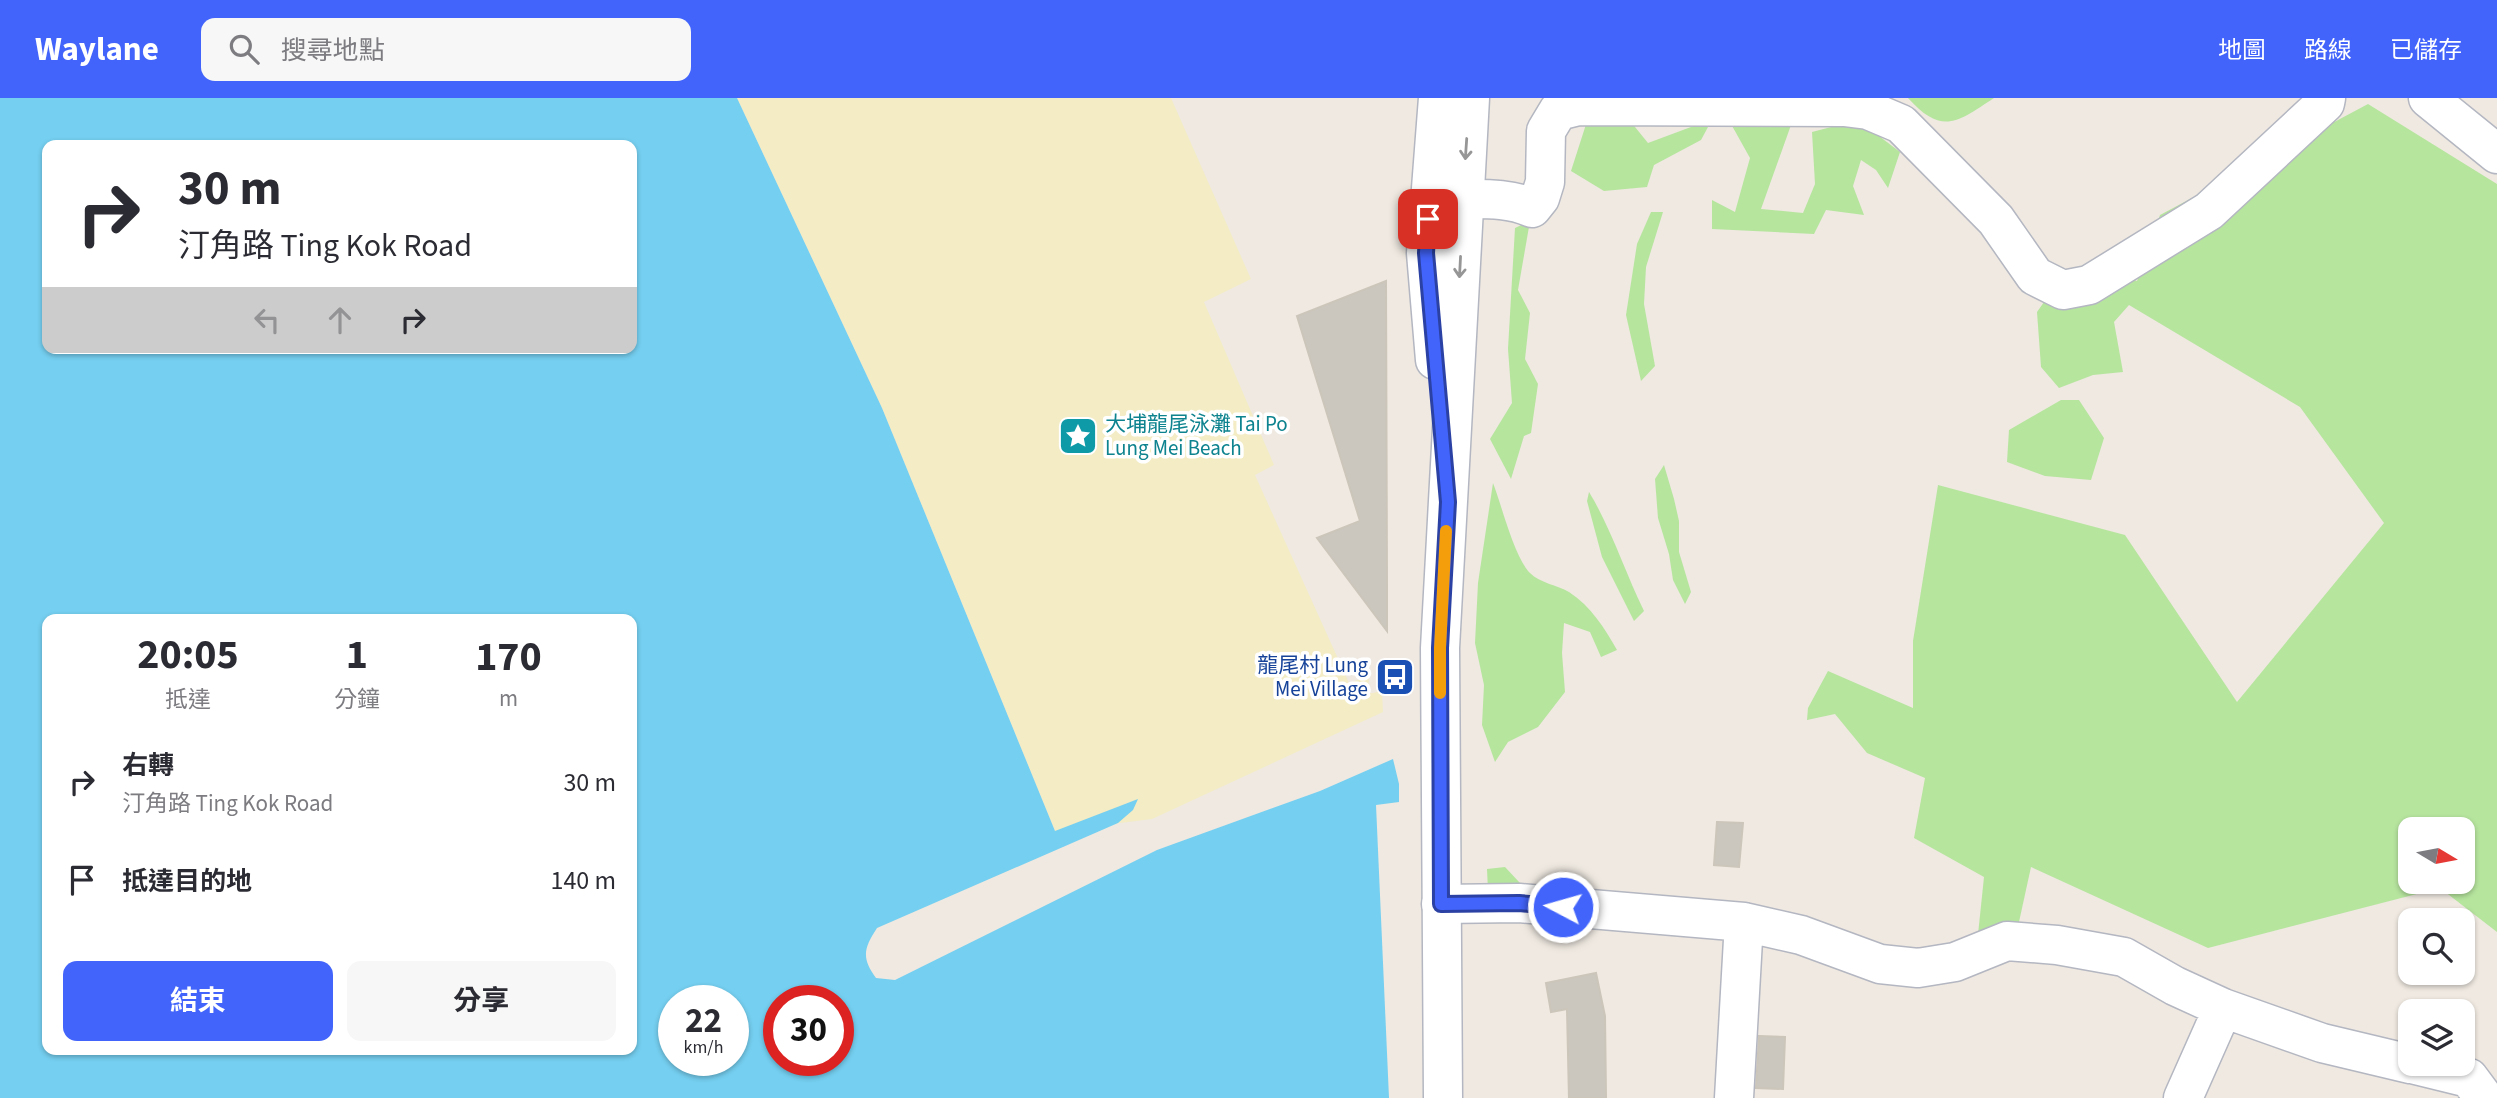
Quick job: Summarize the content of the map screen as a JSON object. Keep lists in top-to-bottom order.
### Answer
{
  "places": {
    "place": ["大埔龍尾泳灘 Tai Po Lung Mei Beach"],
    "bus stop": ["龍尾村 Lung Mei Village"]
  },
  "north": "right",
  "page": {
    "header": "Waylane",
    "search": "搜尋地點",
    "nav": ["地圖", "路線", "已儲存"],
    "turn": ["30 m", "汀角路 Ting Kok Road"],
    "eta": [
      "20:05",
      "抵達",
      "1",
      "分鐘",
      "170",
      "m"
    ],
    "list": [
      {
        "name": "右轉",
        "note": "汀角路 Ting Kok Road",
        "value": "30 m"
      },
      {
        "name": "抵達目的地",
        "value": "140 m"
      }
    ],
    "buttons": ["結束", "分享"],
    "speed": "22 km/h",
    "limit": "30"
  }
}
